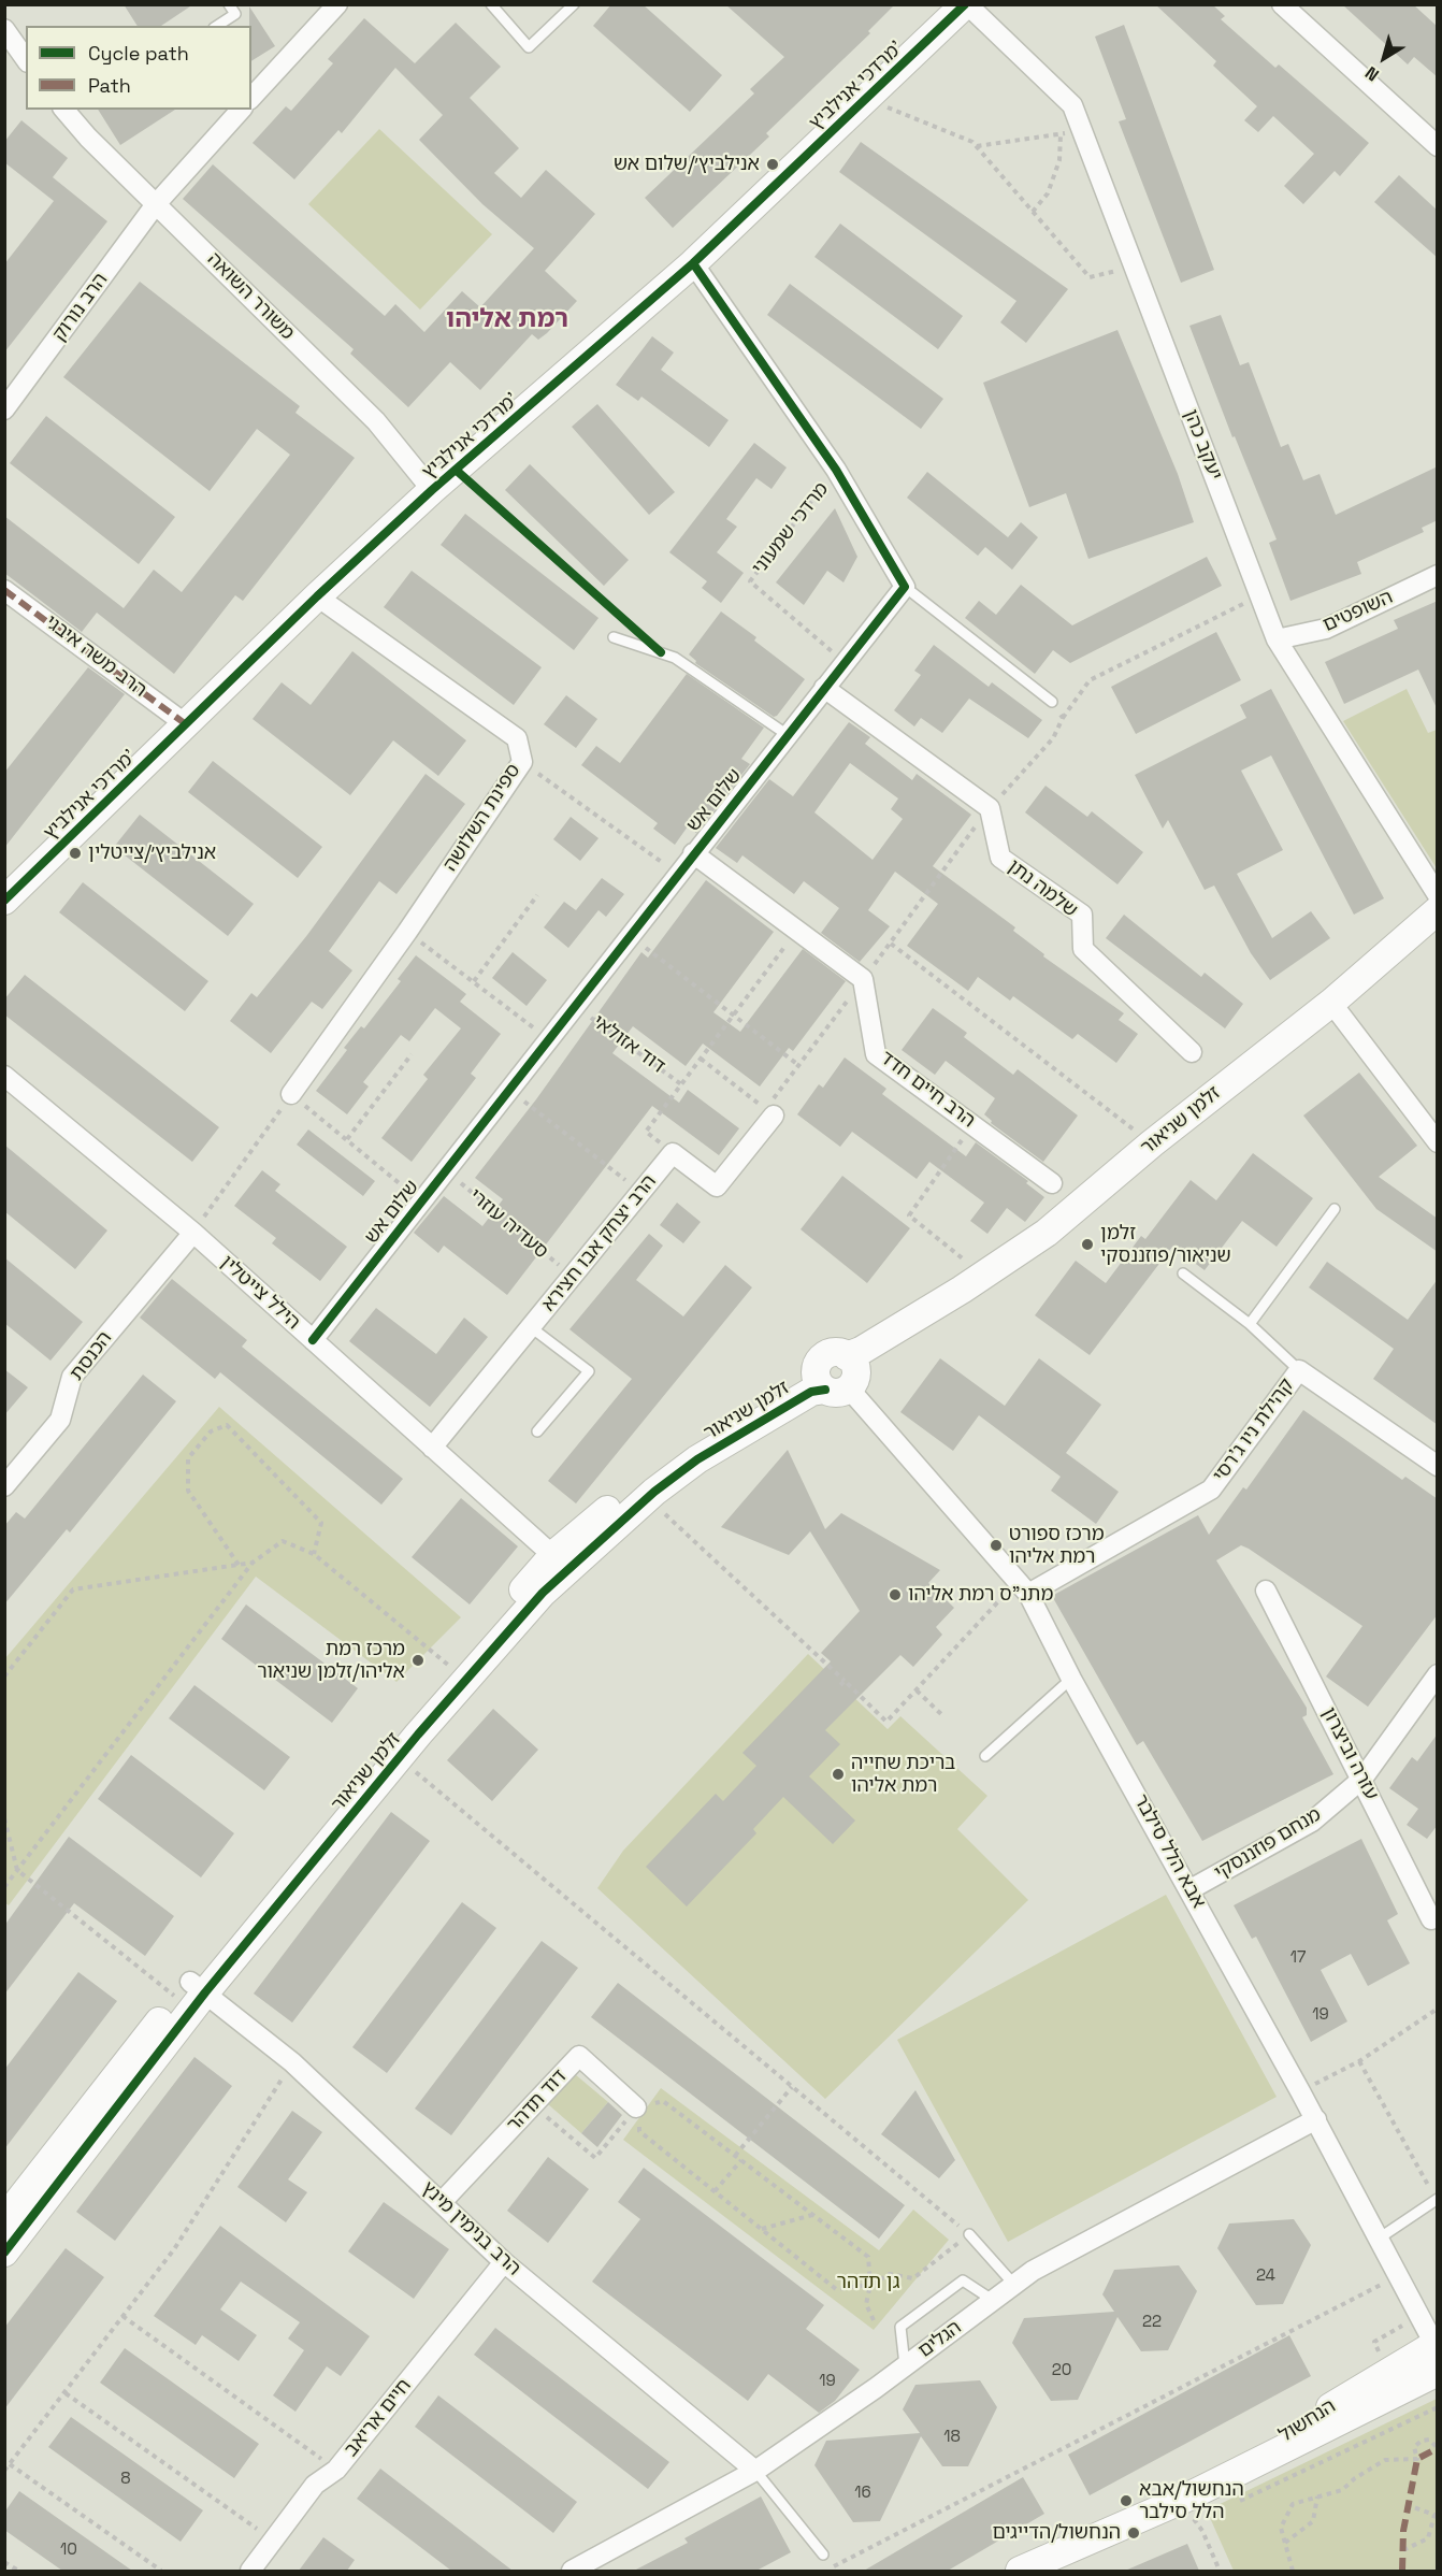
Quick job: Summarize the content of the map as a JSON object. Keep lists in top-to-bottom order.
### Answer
{
  "streets": {
    "street": [
      "מרדכי אנילביץ'",
      "משורר השואה",
      "הרב נורוק",
      "יעקב כהן",
      "השופטים",
      "הרב משה איבגי",
      "שלום אש",
      "ספינת השלושה",
      "שלמה נתן",
      "הרב חיים חדד",
      "זלמן שניאור",
      "הרב יצחק אבו חצירא",
      "הילל צייטלין",
      "הכנסת",
      "קהילת ניו ג'רסי",
      "עזרה וביצרון",
      "מנחם פוזננסקי",
      "אבא הלל סילבר",
      "דוד תדהר",
      "הרב בנימין מינץ",
      "הגלים",
      "חיים אריאב",
      "הנחשול"
    ],
    "path": ["מרדכי שמעוני", "דוד אזולאי", "סעדיה עוזרי"]
  },
  "crossings": [
    ["מרדכי אנילביץ'", "משורר השואה"],
    ["מרדכי אנילביץ'", "יעקב כהן"],
    ["מרדכי אנילביץ'", "הרב משה איבגי"],
    ["מרדכי אנילביץ'", "ספינת השלושה"],
    ["משורר השואה", "הרב נורוק"],
    ["יעקב כהן", "השופטים"],
    ["מרדכי שמעוני", "שלום אש"],
    ["שלום אש", "שלמה נתן"],
    ["שלום אש", "דוד אזולאי"],
    ["שלום אש", "סעדיה עוזרי"],
    ["שלום אש", "הילל צייטלין"],
    ["זלמן שניאור", "הילל צייטלין"],
    ["זלמן שניאור", "אבא הלל סילבר"],
    ["זלמן שניאור", "הרב בנימין מינץ"],
    ["סעדיה עוזרי", "הרב יצחק אבו חצירא"],
    ["הרב יצחק אבו חצירא", "הילל צייטלין"],
    ["הילל צייטלין", "הכנסת"],
    ["קהילת ניו ג'רסי", "אבא הלל סילבר"],
    ["עזרה וביצרון", "מנחם פוזננסקי"],
    ["מנחם פוזננסקי", "אבא הלל סילבר"],
    ["אבא הלל סילבר", "הגלים"],
    ["אבא הלל סילבר", "הנחשול"],
    ["דוד תדהר", "הרב בנימין מינץ"],
    ["הרב בנימין מינץ", "הגלים"],
    ["הרב בנימין מינץ", "חיים אריאב"]
  ],
  "districts": ["רמת אליהו"],
  "parks": ["גן תדהר"],
  "places": [
    "אנילביץ׳/שלום אש",
    "אנילביץ׳/צייטלין",
    "זלמן שניאור/פוזננסקי",
    "מרכז ספורט רמת אליהו",
    "מתנ\"ס רמת אליהו",
    "מרכז רמת אליהו/זלמן שניאור",
    "בריכת שחייה רמת אליהו",
    "הנחשול/אבא הלל סילבר",
    "הנחשול/הדייגים"
  ],
  "house_numbers": [
    "17",
    "19",
    "24",
    "22",
    "20",
    "19",
    "18",
    "8",
    "16",
    "10"
  ],
  "legend": ["Cycle path", "Path"],
  "north": "bottom left"
}
